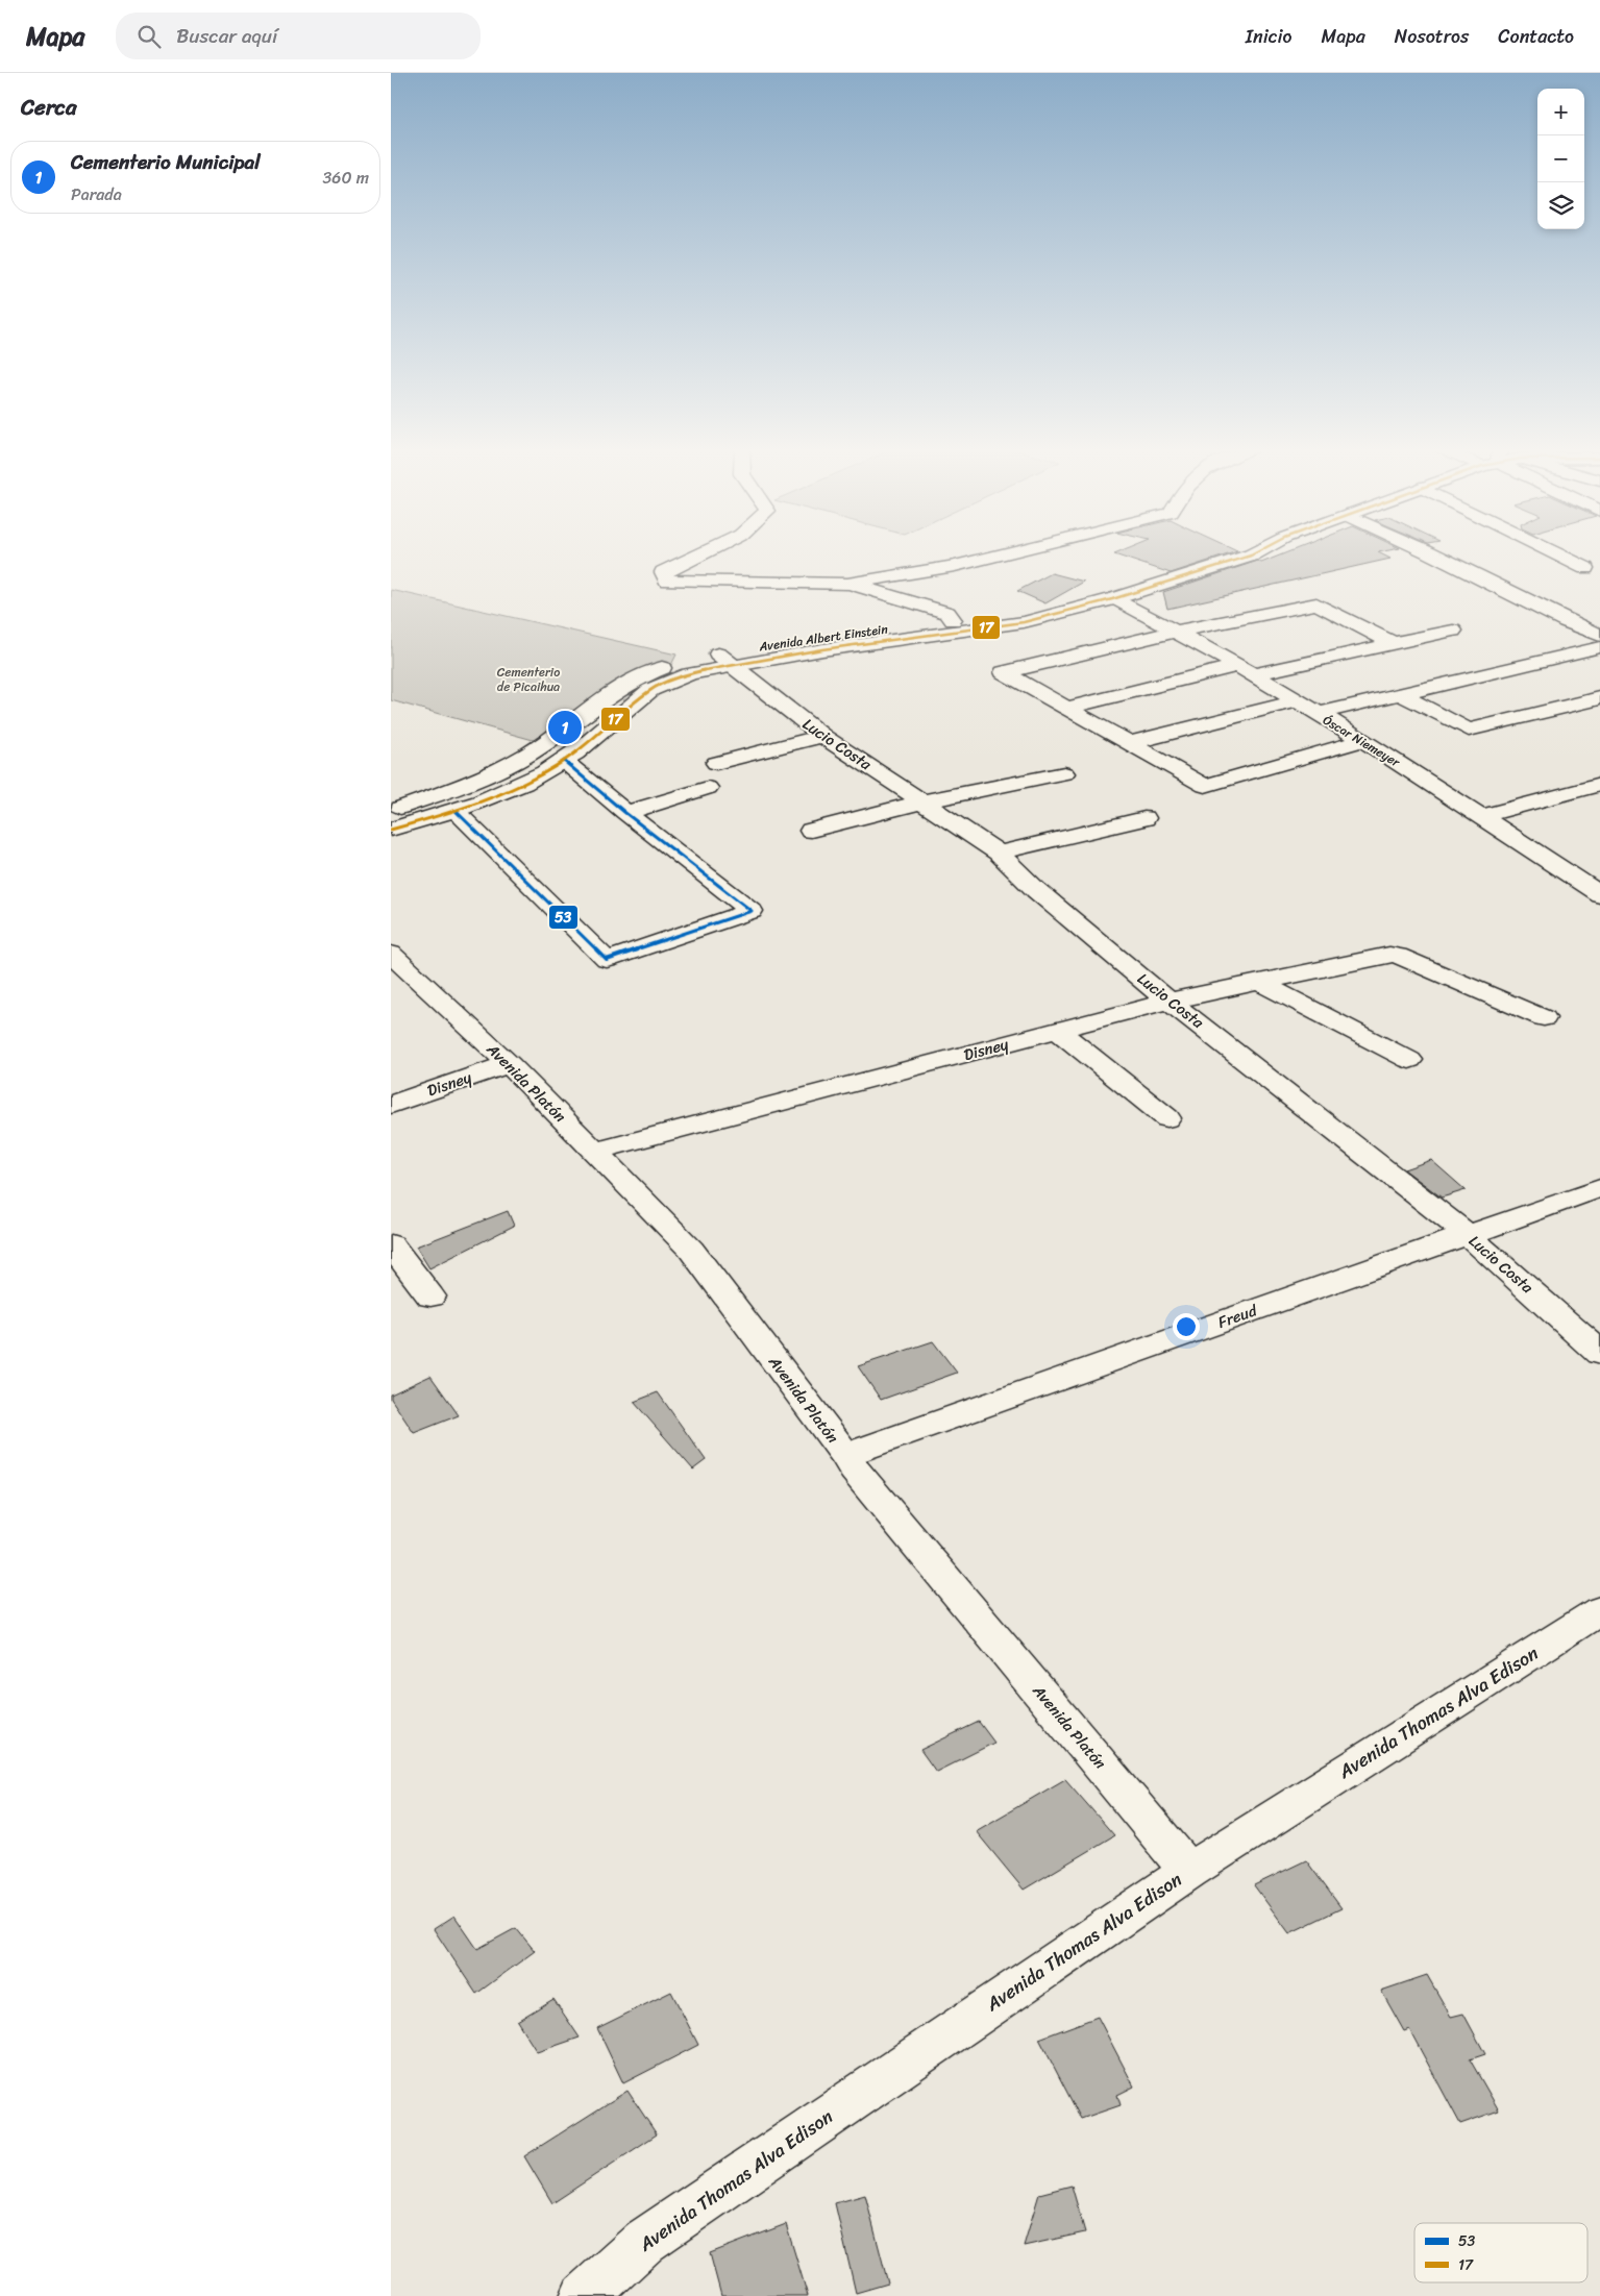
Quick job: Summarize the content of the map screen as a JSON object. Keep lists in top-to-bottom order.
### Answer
{
  "streets": {
    "street": [
      "Avenida Albert Einstein",
      "Óscar Niemeyer",
      "Lucio Costa",
      "Disney",
      "Avenida Platón",
      "Freud",
      "Avenida Thomas Alva Edison"
    ]
  },
  "crossings": [
    ["Avenida Albert Einstein", "Óscar Niemeyer"],
    ["Avenida Albert Einstein", "Lucio Costa"],
    ["Lucio Costa", "Disney"],
    ["Lucio Costa", "Freud"],
    ["Disney", "Avenida Platón"],
    ["Avenida Platón", "Freud"],
    ["Avenida Platón", "Avenida Thomas Alva Edison"]
  ],
  "parks": ["Cementerio de Picaihua"],
  "lines": ["transit line 17", "transit line 53"],
  "legend": ["53", "17"],
  "page": {
    "header": "Mapa",
    "search": "Buscar aquí",
    "nav": [
      "Inicio",
      "Mapa",
      "Nosotros",
      "Contacto"
    ],
    "heading": "Cerca",
    "map_buttons": ["+", "−"],
    "list": [
      {
        "mark": "1",
        "name": "Cementerio Municipal",
        "note": "Parada",
        "value": "360 m"
      }
    ],
    "pins": "1"
  }
}
